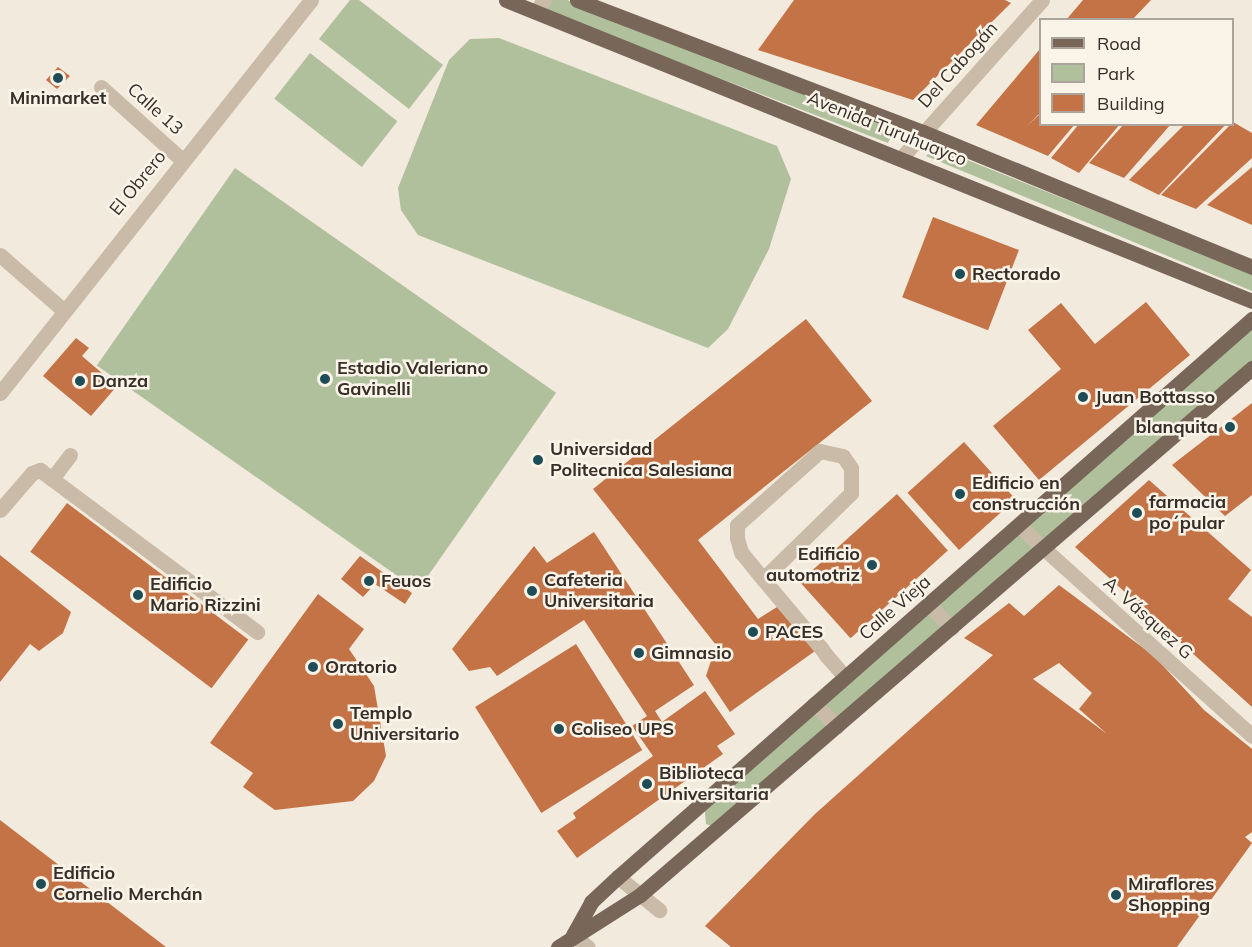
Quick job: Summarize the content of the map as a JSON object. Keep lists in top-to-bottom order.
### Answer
{
  "streets": {
    "main road": ["Avenida Turuhuayco", "Calle Vieja"],
    "street": [
      "Del Cabogán",
      "Calle 13",
      "El Obrero",
      "A. Vásquez G"
    ]
  },
  "crossings": [
    ["Del Cabogán", "Avenida Turuhuayco"],
    ["Calle 13", "El Obrero"],
    ["Calle Vieja", "A. Vásquez G"]
  ],
  "places": [
    "Minimarket",
    "Rectorado",
    "Estadio Valeriano Gavinelli",
    "Danza",
    "Juan Bottasso",
    "blanquita",
    "Universidad Politecnica Salesiana",
    "Edificio en construcción",
    "farmacia po´pular",
    "Edificio automotriz",
    "Feuos",
    "Cafeteria Universitaria",
    "Edificio Mario Rizzini",
    "PACES",
    "Gimnasio",
    "Oratorio",
    "Templo Universitario",
    "Coliseo UPS",
    "Biblioteca Universitaria",
    "Edificio Cornelio Merchán",
    "Miraflores Shopping"
  ],
  "legend": ["Road", "Park", "Building"]
}
